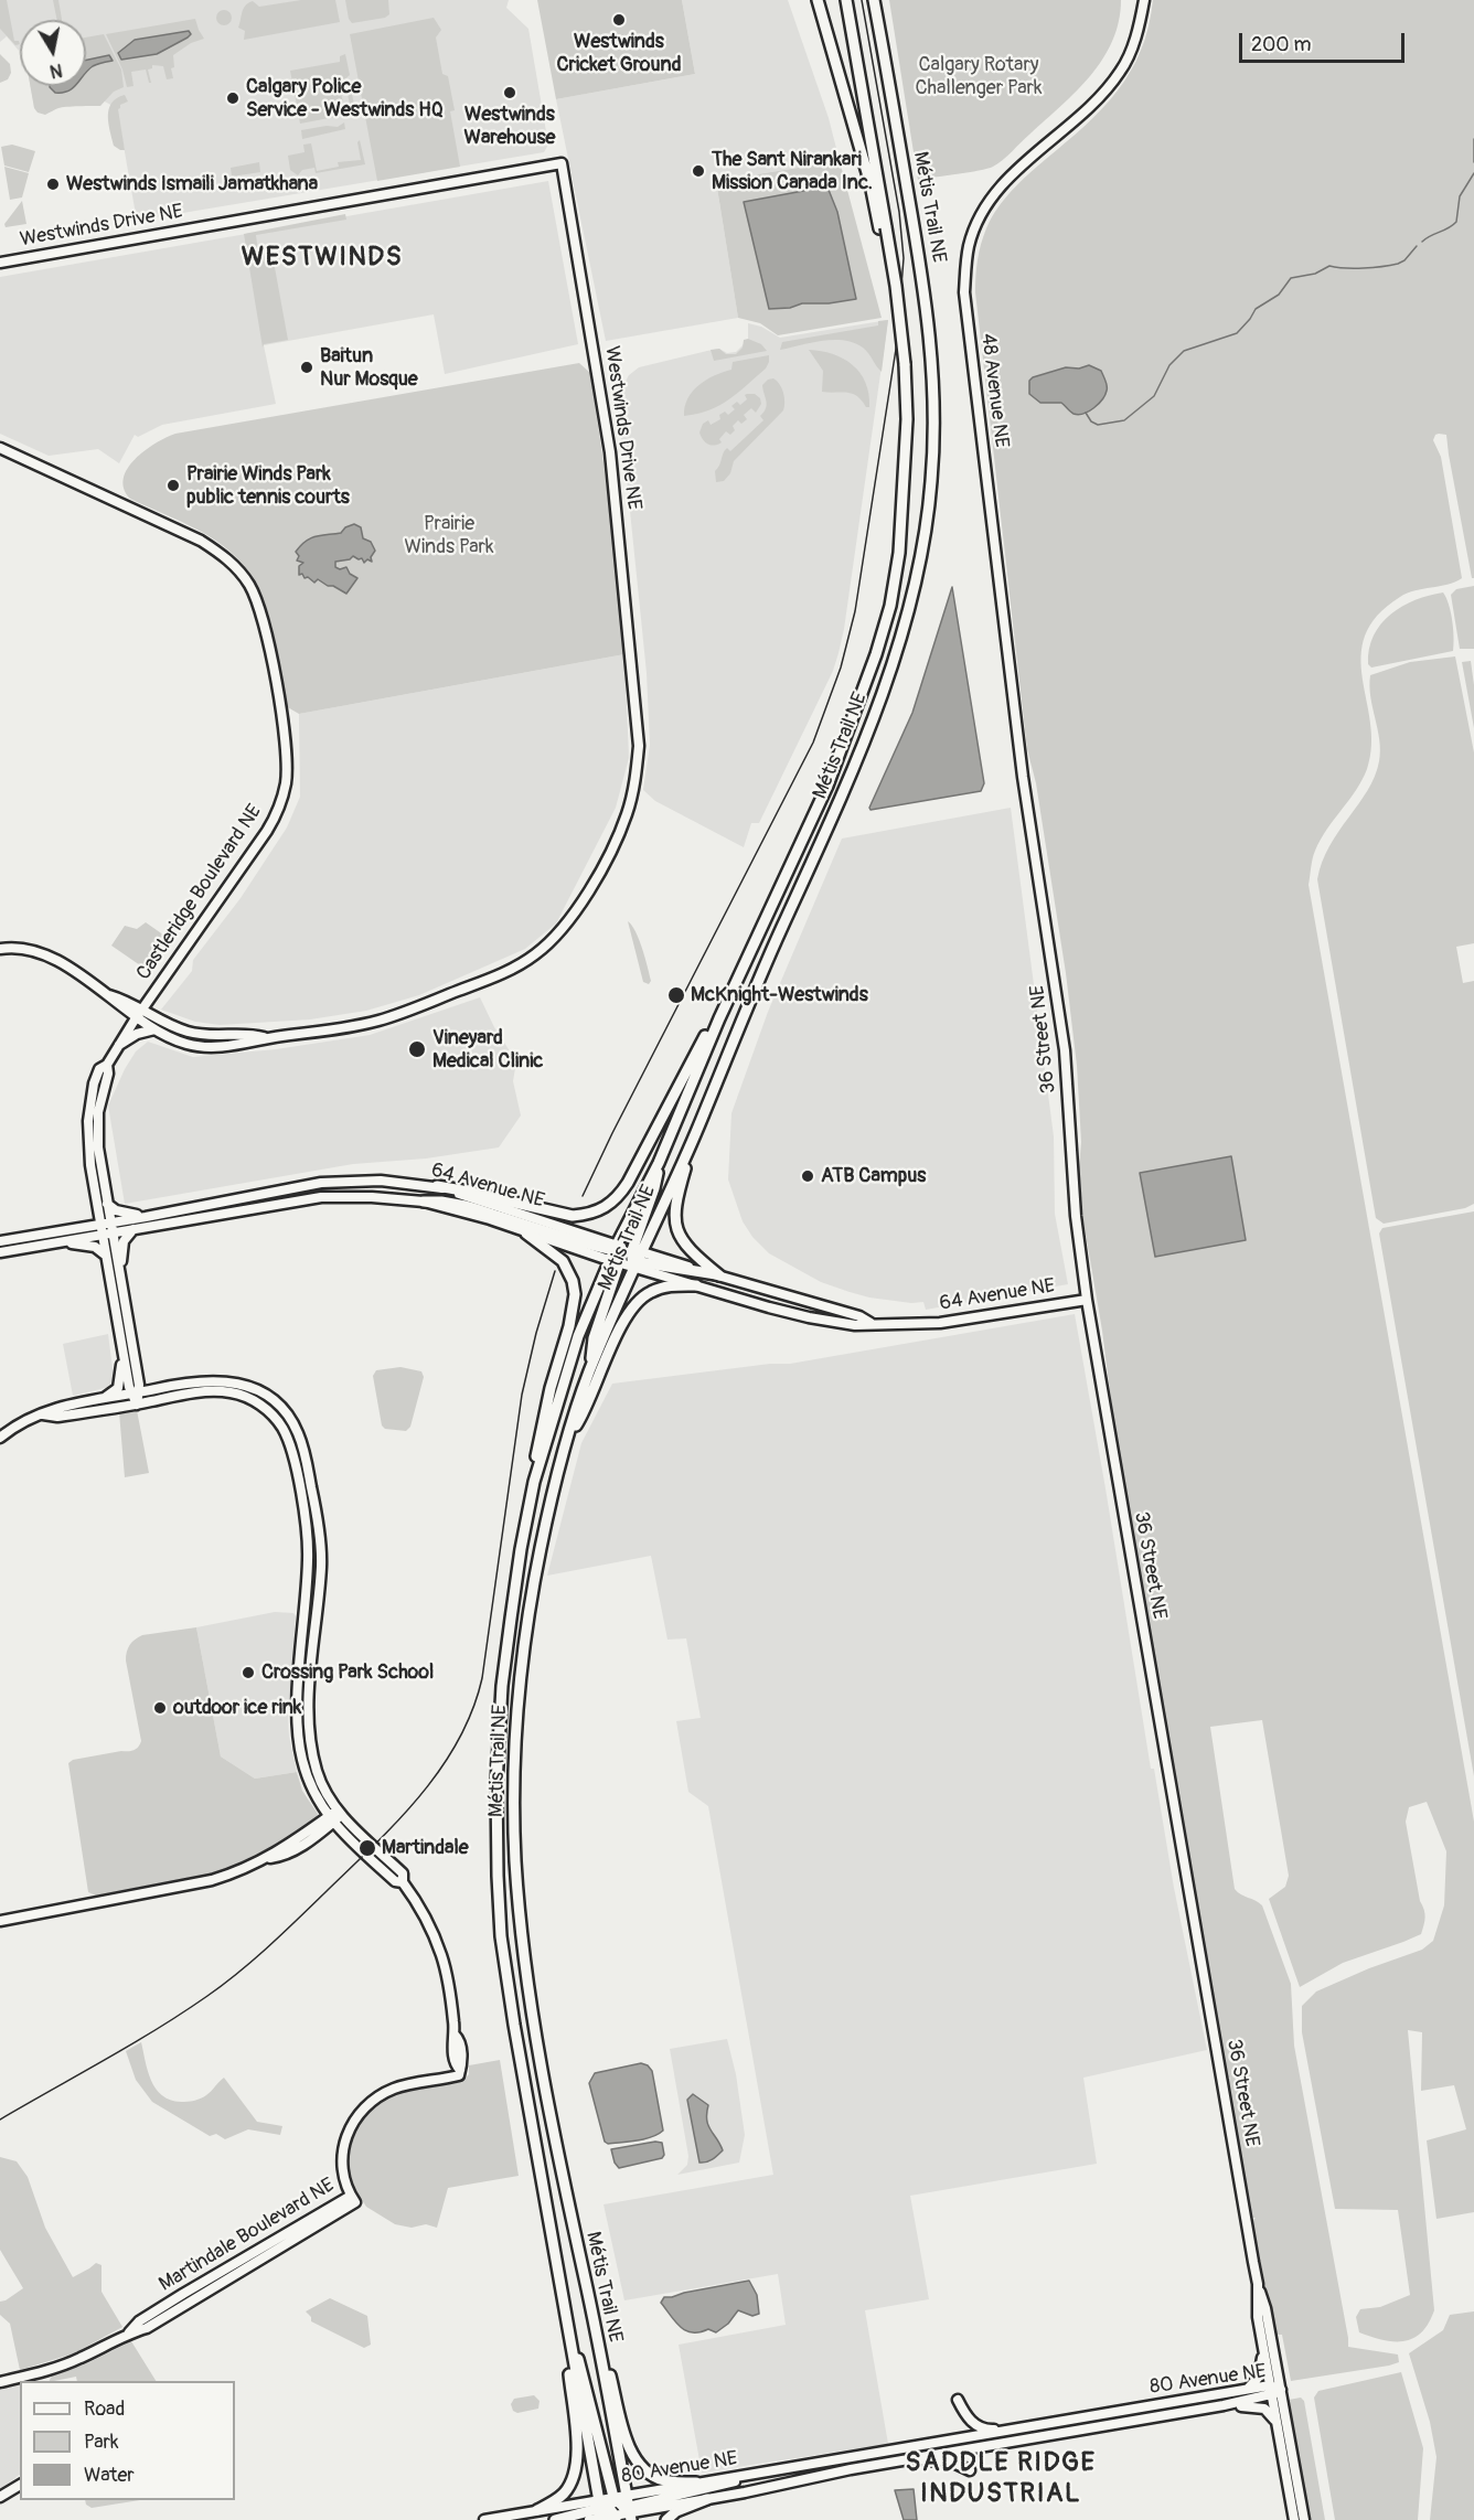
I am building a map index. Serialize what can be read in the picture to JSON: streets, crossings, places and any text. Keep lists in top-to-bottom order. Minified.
{"streets":{"main road":["Métis Trail NE"],"street":["Westwinds Drive NE","48 Avenue NE","Castleridge Boulevard NE","36 Street NE","64 Avenue NE","Martindale Boulevard NE","80 Avenue NE"]},"crossings":[["Métis Trail NE","64 Avenue NE"],["Métis Trail NE","80 Avenue NE"],["Westwinds Drive NE","Castleridge Boulevard NE"],["48 Avenue NE","36 Street NE"],["Castleridge Boulevard NE","64 Avenue NE"],["Castleridge Boulevard NE","Martindale Boulevard NE"],["36 Street NE","64 Avenue NE"],["36 Street NE","80 Avenue NE"]],"districts":["WESTWINDS","SADDLE RIDGE INDUSTRIAL"],"parks":["Calgary Rotary Challenger Park","Prairie Winds Park"],"places":["Westwinds Cricket Ground","Westwinds Warehouse","Calgary Police Service - Westwinds HQ","The Sant Nirankari Mission Canada Inc.","Westwinds Ismaili Jamatkhana","Baitun Nur Mosque","Prairie Winds Park public tennis courts","McKnight-Westwinds","Vineyard Medical Clinic","ATB Campus","Crossing Park School","outdoor ice rink","Martindale"],"legend":["Road","Park","Water"],"scale_bar":"200 m","north":"bottom"}
